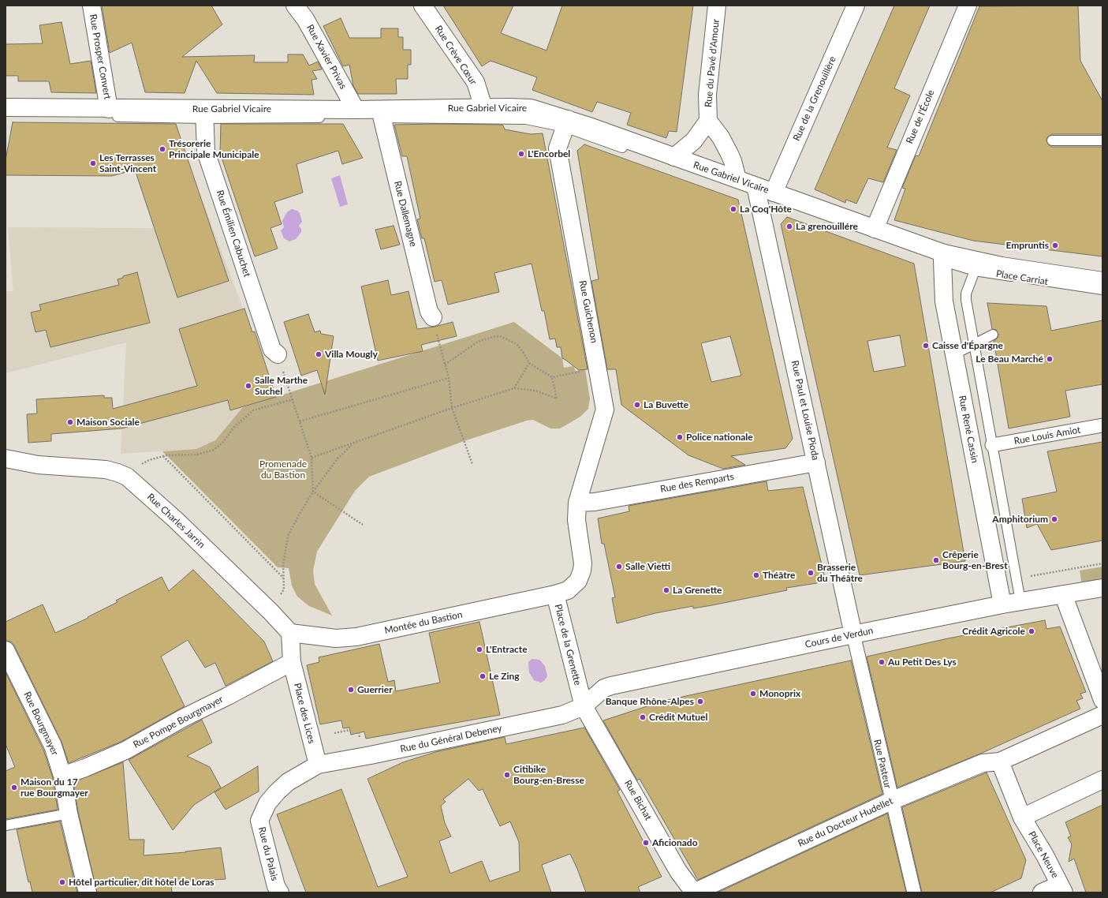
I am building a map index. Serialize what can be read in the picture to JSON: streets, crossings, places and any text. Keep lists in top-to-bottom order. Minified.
{"streets":{"street":["Rue Crève Cœur","Rue Prosper Convert","Rue Xavier Privas","Rue du Pavé d'Amour","Rue de la Grenouillère","Rue Gabriel Vicaire","Rue de l'École","Rue Dallemagne","Rue Émilien Cabuchet","Place Carriat","Rue Guichenon","Rue Paul et Louise Pioda","Rue René Cassin","Rue Louis Amiot","Rue des Remparts","Rue Charles Jarrin","Montée du Bastion","Cours de Verdun","Place de la Grenette","Place des Lices","Rue Pompe Bourgmayer","Rue Bourgmayer","Rue du Général Debeney","Rue Pasteur","Rue Bichat","Rue du Docteur Hudellet","Rue du Palais","Place Neuve"]},"crossings":[["Rue Crève Cœur","Rue Gabriel Vicaire"],["Rue Prosper Convert","Rue Gabriel Vicaire"],["Rue Xavier Privas","Rue Gabriel Vicaire"],["Rue du Pavé d'Amour","Rue Gabriel Vicaire"],["Rue de la Grenouillère","Rue Gabriel Vicaire"],["Rue de la Grenouillère","Rue Paul et Louise Pioda"],["Rue Gabriel Vicaire","Rue de l'École"],["Rue Gabriel Vicaire","Rue Dallemagne"],["Rue Gabriel Vicaire","Rue Émilien Cabuchet"],["Rue Gabriel Vicaire","Place Carriat"],["Rue Gabriel Vicaire","Rue Guichenon"],["Rue Gabriel Vicaire","Rue Paul et Louise Pioda"],["Rue Gabriel Vicaire","Rue René Cassin"],["Place Carriat","Rue René Cassin"],["Rue Guichenon","Rue des Remparts"],["Rue Guichenon","Place de la Grenette"],["Rue Paul et Louise Pioda","Rue des Remparts"],["Rue Paul et Louise Pioda","Cours de Verdun"],["Rue Paul et Louise Pioda","Rue Pasteur"],["Rue René Cassin","Cours de Verdun"],["Rue des Remparts","Place de la Grenette"],["Rue Charles Jarrin","Montée du Bastion"],["Montée du Bastion","Place de la Grenette"],["Cours de Verdun","Place de la Grenette"],["Cours de Verdun","Rue du Général Debeney"],["Cours de Verdun","Rue Pasteur"],["Cours de Verdun","Rue Bichat"],["Place de la Grenette","Rue du Général Debeney"],["Place de la Grenette","Rue Bichat"],["Place des Lices","Rue Pompe Bourgmayer"],["Place des Lices","Rue du Général Debeney"],["Place des Lices","Rue du Palais"],["Rue Pompe Bourgmayer","Rue Bourgmayer"],["Rue du Général Debeney","Rue Bichat"],["Rue du Général Debeney","Rue du Palais"],["Rue Pasteur","Rue du Docteur Hudellet"],["Rue Bichat","Rue du Docteur Hudellet"],["Rue du Docteur Hudellet","Place Neuve"]],"parks":["Promenade du Bastion"],"places":["Trésorerie Principale Municipale","L'Encorbel","Les Terrasses Saint-Vincent","La Coq'Hôte","La grenouillére","Empruntis","Caisse d'Épargne","Villa Mougly","Le Beau Marché","Salle Marthe Suchel","La Buvette","Maison Sociale","Police nationale","Amphitorium","Crêperie Bourg-en-Brest","Salle Vietti","Brasserie du Théâtre","Théâtre","La Grenette","Crédit Agricole","L'Entracte","Au Petit Des Lys","Le Zing","Guerrier","Monoprix","Banque Rhône-Alpes","Crédit Mutuel","Citibike Bourg-en-Bresse","Maison du 17 rue Bourgmayer","Aficionado","Hôtel particulier, dit hôtel de Loras"]}
